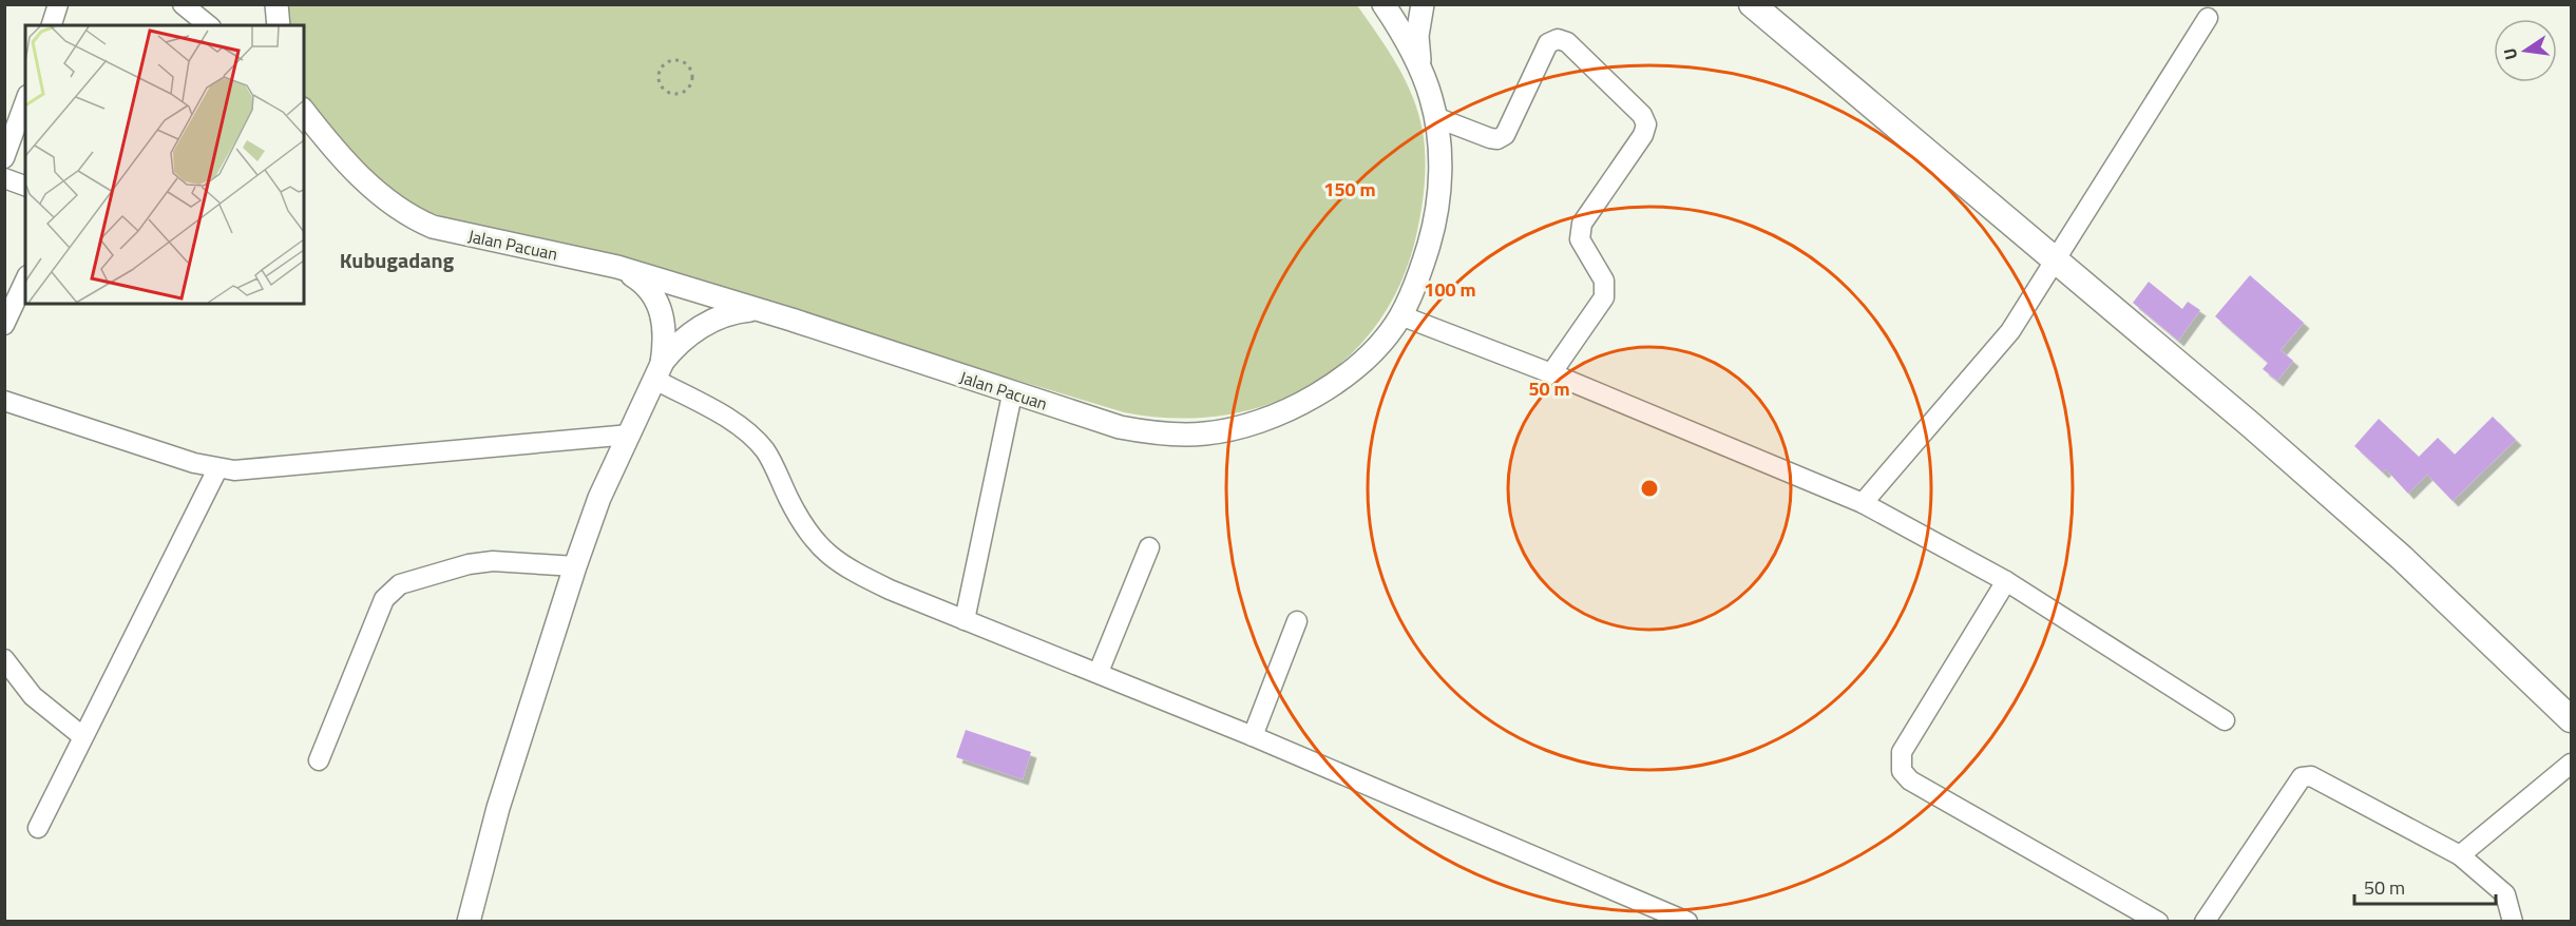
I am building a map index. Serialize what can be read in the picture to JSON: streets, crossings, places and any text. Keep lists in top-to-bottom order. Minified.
{"streets":{"street":["Jalan Pacuan"]},"districts":["Kubugadang"],"scale_bar":"50 m","north":"left","rings":["150 m","100 m","50 m"]}
